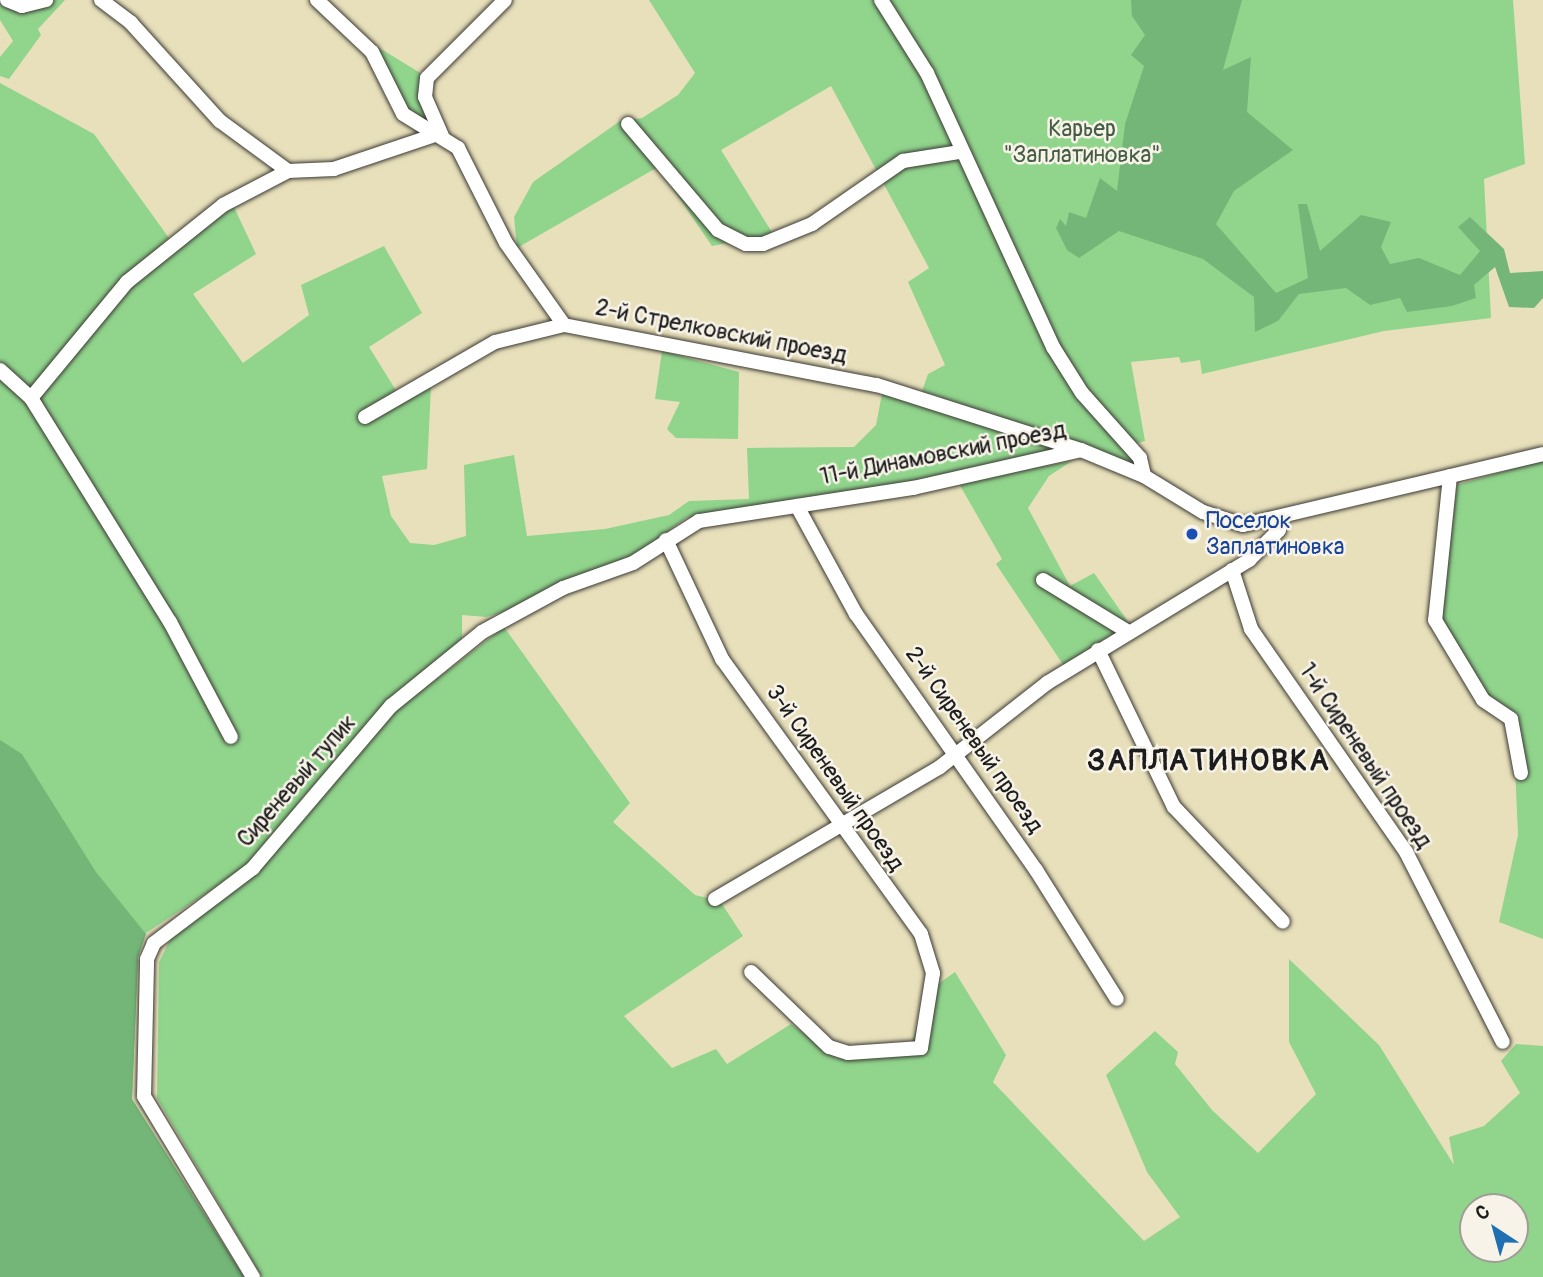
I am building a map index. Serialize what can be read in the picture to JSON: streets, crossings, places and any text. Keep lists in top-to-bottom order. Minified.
{"streets":{"street":["2-й Стрелковский проезд","11-й Динамовский проезд","2-й Сиреневый проезд","1-й Сиреневый проезд","3-й Сиреневый проезд","Сиреневый тупик"]},"crossings":[["2-й Стрелковский проезд","11-й Динамовский проезд"],["11-й Динамовский проезд","2-й Сиреневый проезд"],["11-й Динамовский проезд","3-й Сиреневый проезд"],["11-й Динамовский проезд","Сиреневый тупик"]],"districts":["ЗАПЛАТИНОВКА"],"parks":["Карьер \"Заплатиновка\""],"places":["Поселок Заплатиновка"],"north":"top left"}
